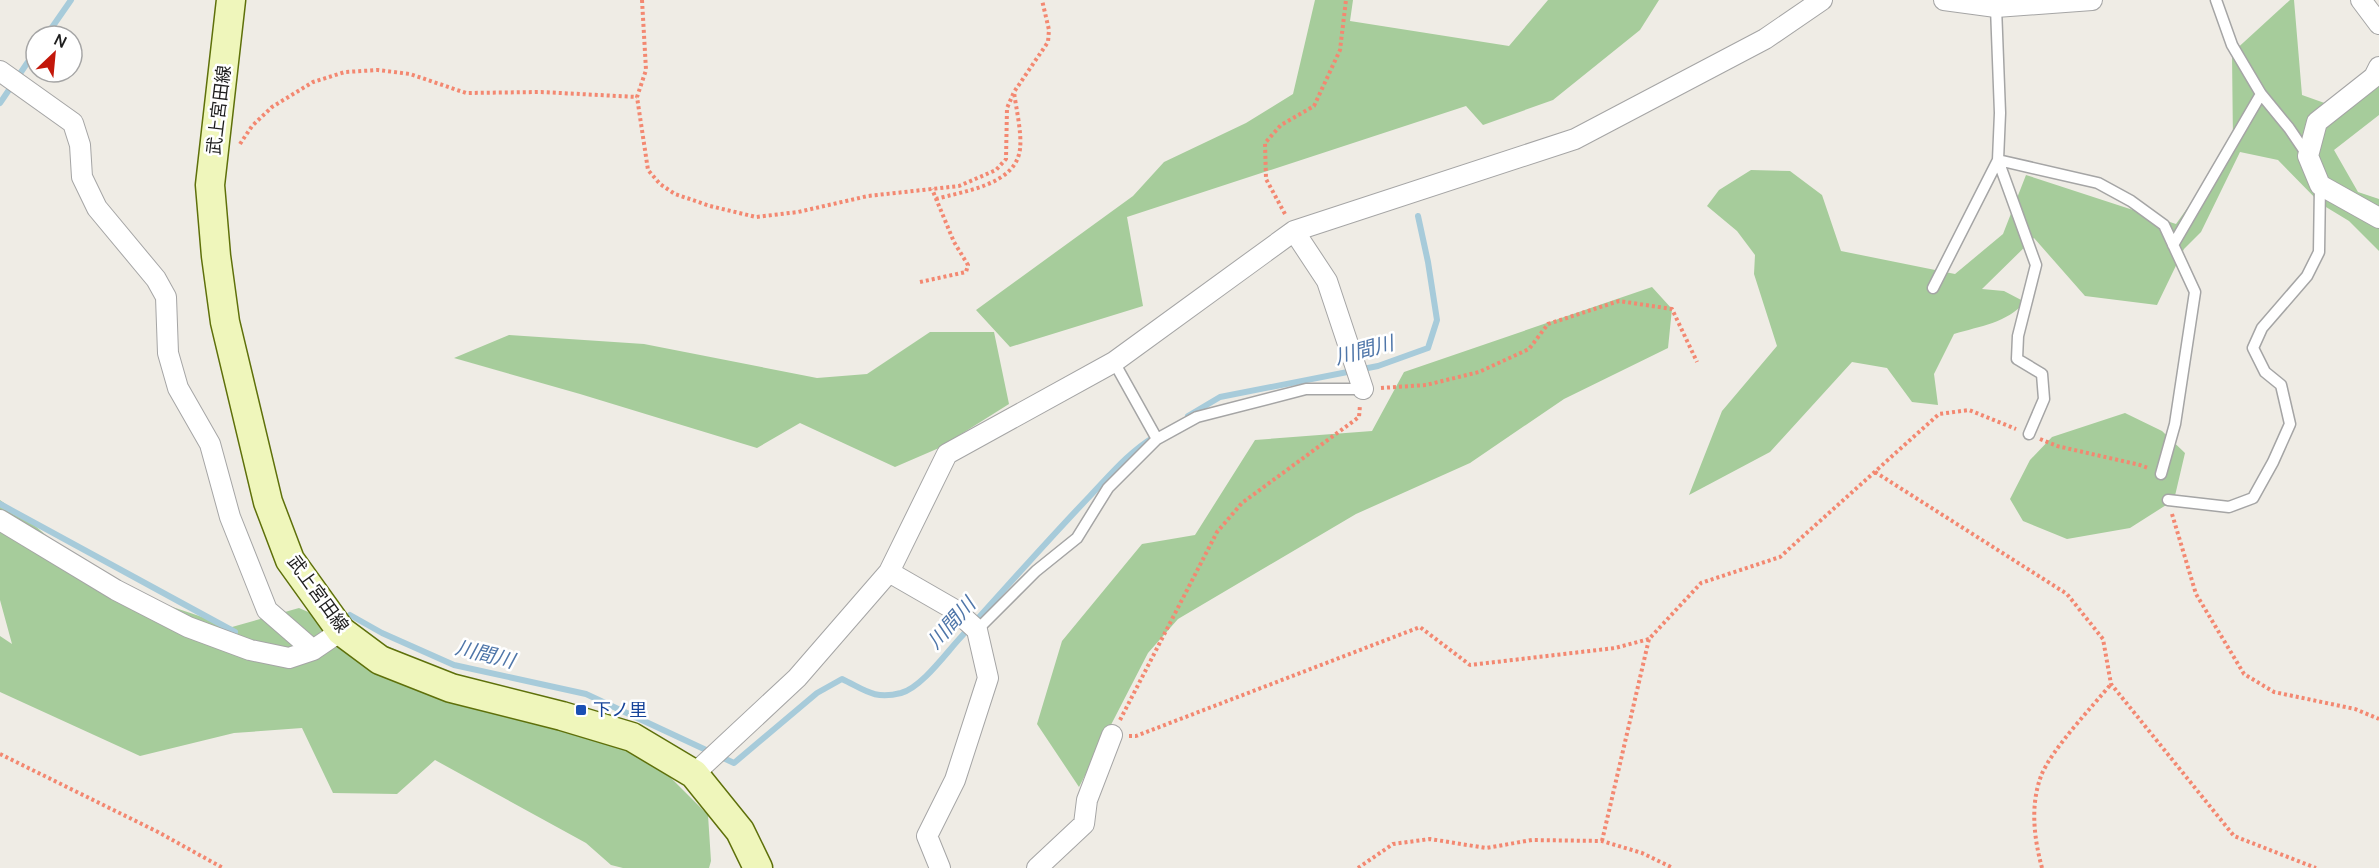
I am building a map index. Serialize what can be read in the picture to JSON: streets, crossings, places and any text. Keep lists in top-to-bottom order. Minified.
{"streets":{"main road":["武上宮田線"]},"water":["川間川"],"places":{"transit":["下ノ里"]},"north":"top right"}
